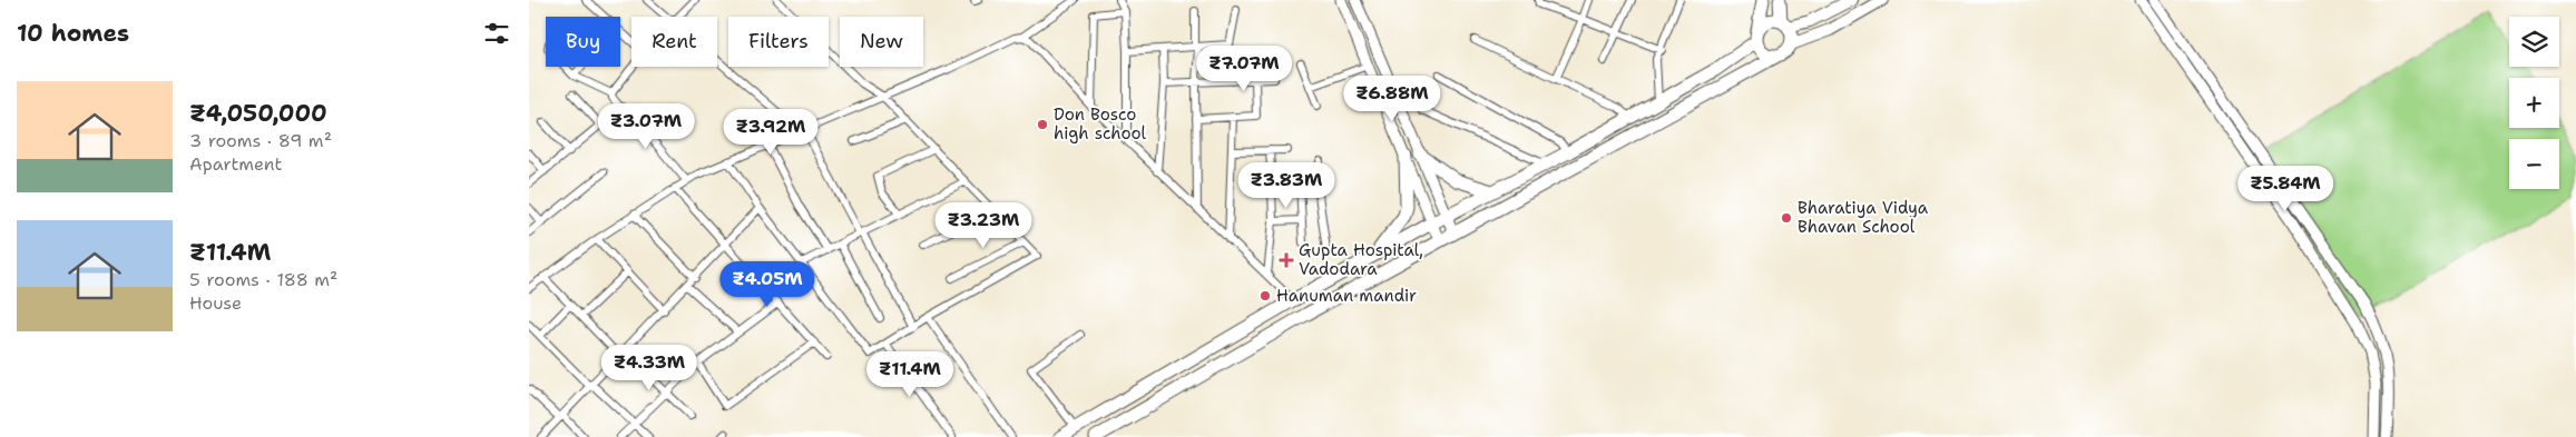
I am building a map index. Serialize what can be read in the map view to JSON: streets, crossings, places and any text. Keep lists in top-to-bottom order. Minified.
{"places":{"other":["Don Bosco high school","Bharatiya Vidya Bhavan School","Hanuman mandir"],"health":["Gupta Hospital, Vadodara"]},"page":{"heading":"10 homes","map_buttons":["+","−"],"chip":["Buy","Rent","Filters","New"],"price":["₹7.07M","₹6.88M","₹3.07M","₹3.92M","₹3.83M","₹5.84M","₹3.23M","₹4.05M","₹4.33M","₹11.4M"],"list":[{"name":"₹4,050,000","note":"3 rooms · 89 m² · Apartment"},{"name":"₹11.4M","note":"5 rooms · 188 m² · House"}]}}
